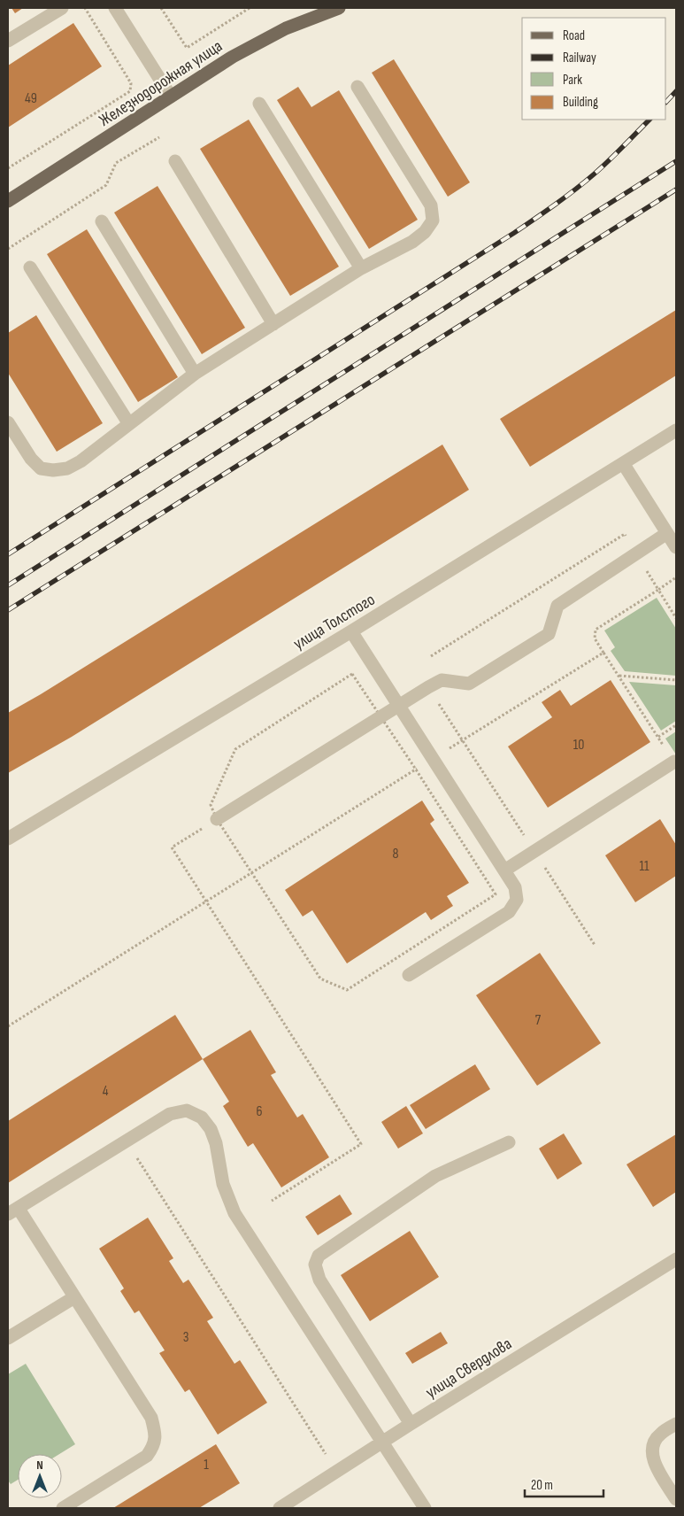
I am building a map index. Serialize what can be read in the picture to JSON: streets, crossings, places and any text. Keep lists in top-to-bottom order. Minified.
{"streets":{"main road":["Железнодорожная улица"],"street":["улица Толстого","улица Свердлова"]},"house_numbers":["49","10","8","11","7","4","6","3","1"],"legend":["Road","Railway","Park","Building"],"scale_bar":"20 m","north":"top"}
